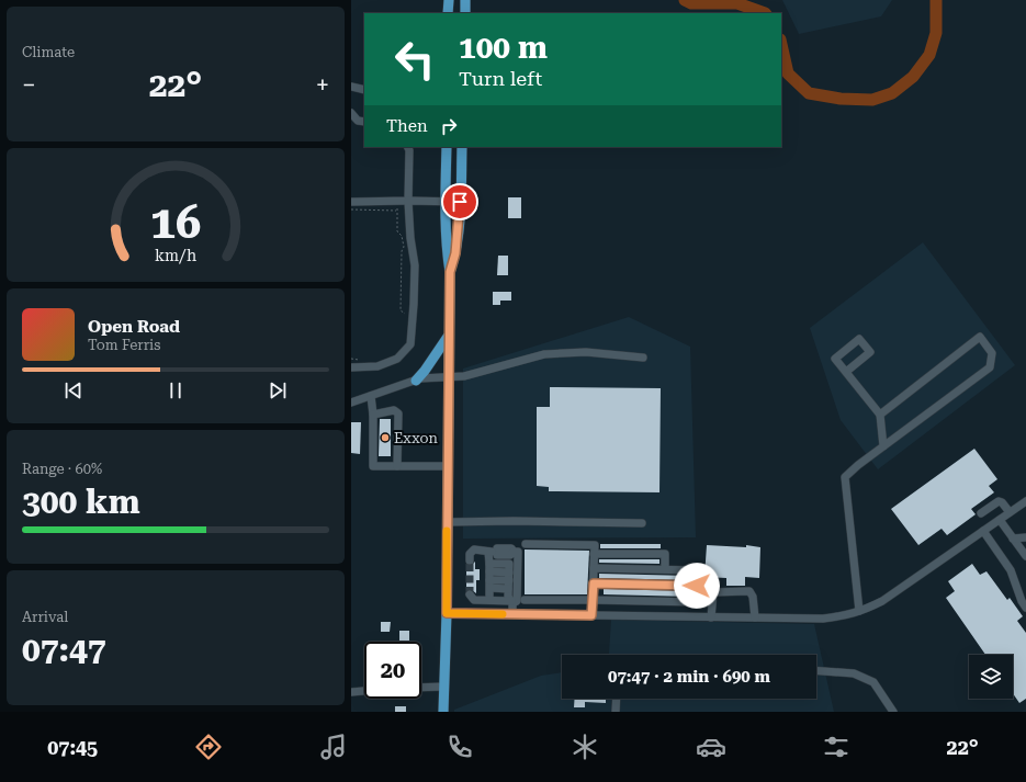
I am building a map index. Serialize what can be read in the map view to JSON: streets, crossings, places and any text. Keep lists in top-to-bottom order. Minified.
{"places":["Exxon"],"page":{"tile":["Climate",["Range · 60%","300 km"],["Arrival","07:47"]],"turn":["100 m","Turn left"],"heat":["−","22°","+"],"then":"Then","song":["Open Road","Tom Ferris"],"limit":"20","trip":"07:47 · 2 min · 690 m","tabs":["07:45","22°"],"gauge":["16","km/h"]}}
